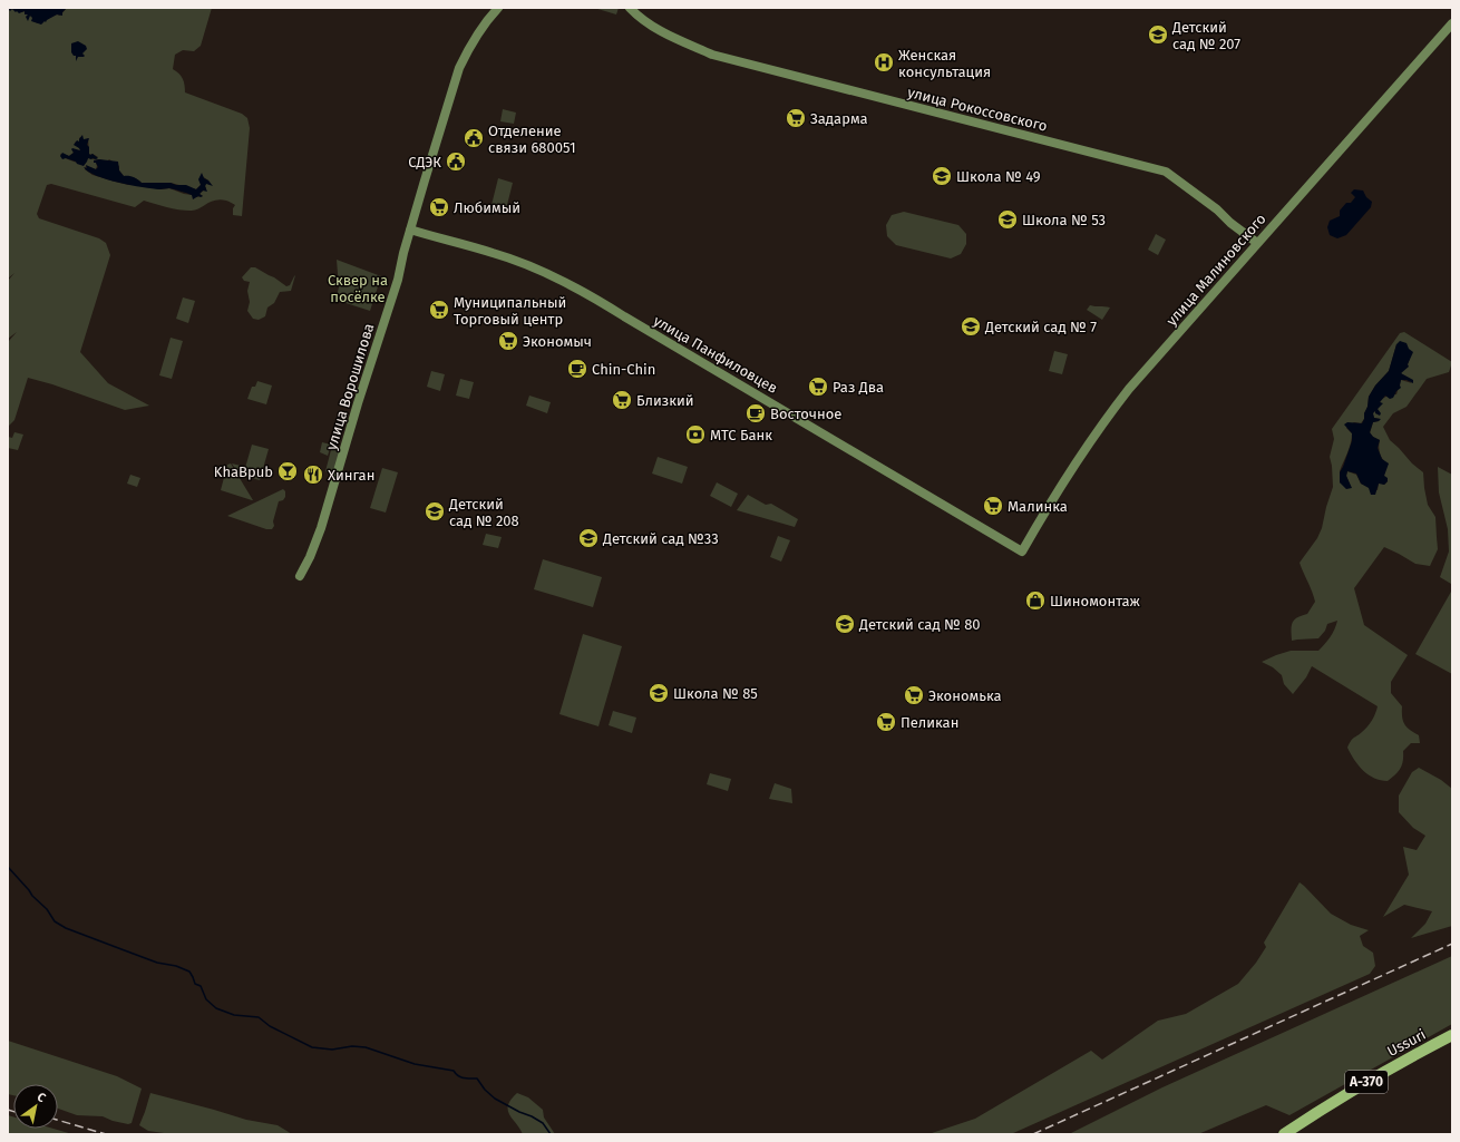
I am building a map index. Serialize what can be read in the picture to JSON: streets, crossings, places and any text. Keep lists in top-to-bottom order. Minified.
{"streets":{"highway":["Ussuri","А-370"],"street":["улица Рокоссовского","улица Малиновского","улица Панфиловцев","улица Ворошилова"]},"crossings":[["улица Рокоссовского","улица Малиновского"],["улица Малиновского","улица Панфиловцев"],["улица Панфиловцев","улица Ворошилова"]],"parks":["Сквер на посёлке"],"places":{"school or university":["Детский сад № 207","Школа № 49","Школа № 53","Детский сад № 7","Детский сад № 208","Детский сад №33","Детский сад № 80","Школа № 85"],"hospital":["Женская консультация"],"supermarket":["Задарма","Любимый","Муниципальный Торговый центр","Экономыч","Раз Два","Близкий","Малинка","Экономька","Пеликан"],"public building":["Отделение связи 680051","СДЭК"],"cafe":["Chin-Chin","Восточное"],"bank":["МТС Банк"],"bar":["KhaBpub"],"restaurant":["Хинган"],"shop":["Шиномонтаж"]},"north":"top right"}
